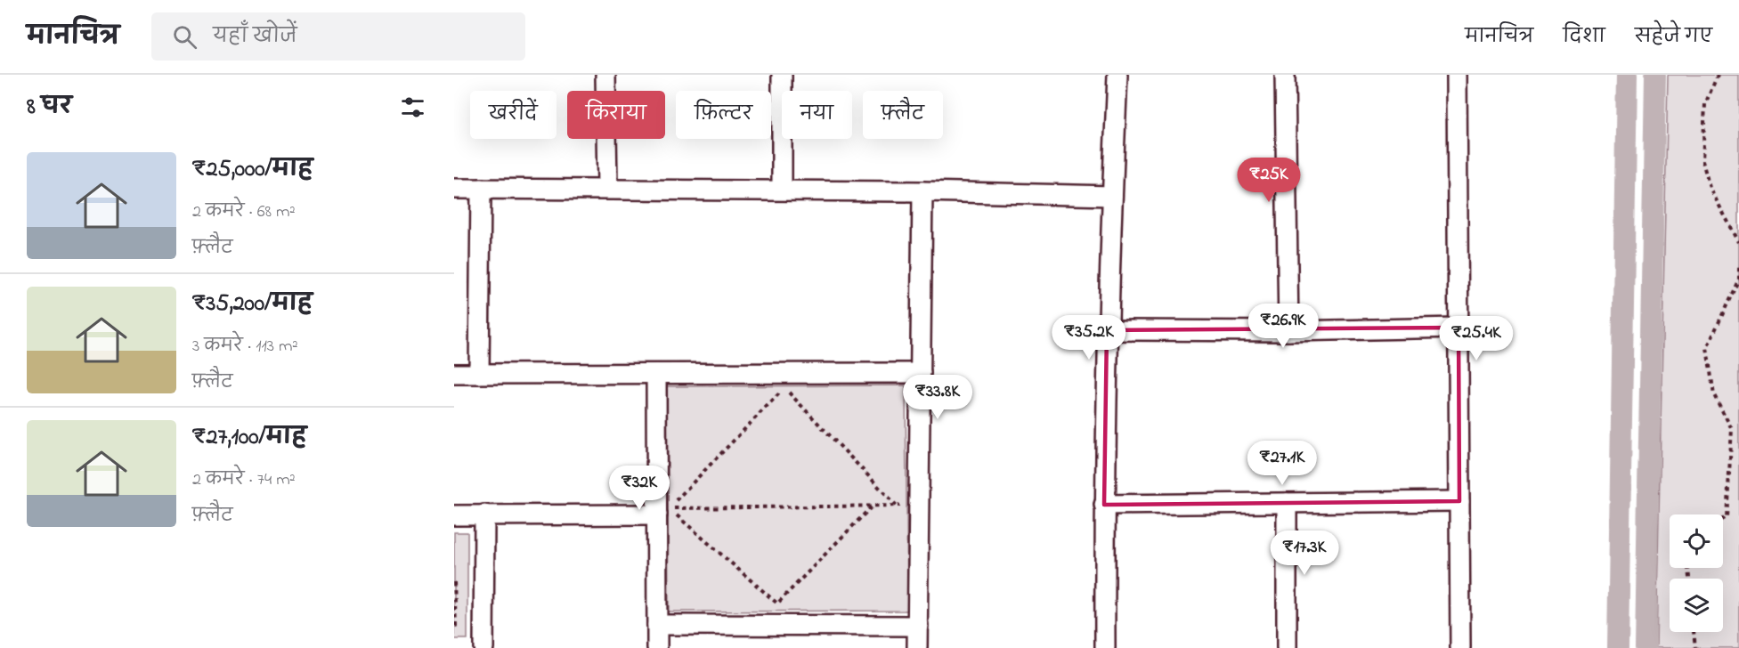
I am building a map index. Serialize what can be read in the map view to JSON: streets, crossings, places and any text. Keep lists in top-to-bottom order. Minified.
{"page":{"header":"मानचित्र","search":"यहाँ खोजें","nav":["मानचित्र","दिशा","सहेजे गए"],"heading":"8 घर","chip":["खरीदें","किराया","फ़िल्टर","नया","फ़्लैट"],"list":[{"name":"₹25,000/माह","note":"2 कमरे · 68 m² · फ़्लैट"},{"name":"₹35,200/माह","note":"3 कमरे · 113 m² · फ़्लैट"},{"name":"₹27,100/माह","note":"2 कमरे · 74 m² · फ़्लैट"}],"price":["₹25K","₹26.9K","₹35.2K","₹25.4K","₹33.8K","₹27.1K","₹32K","₹17.3K"]}}
